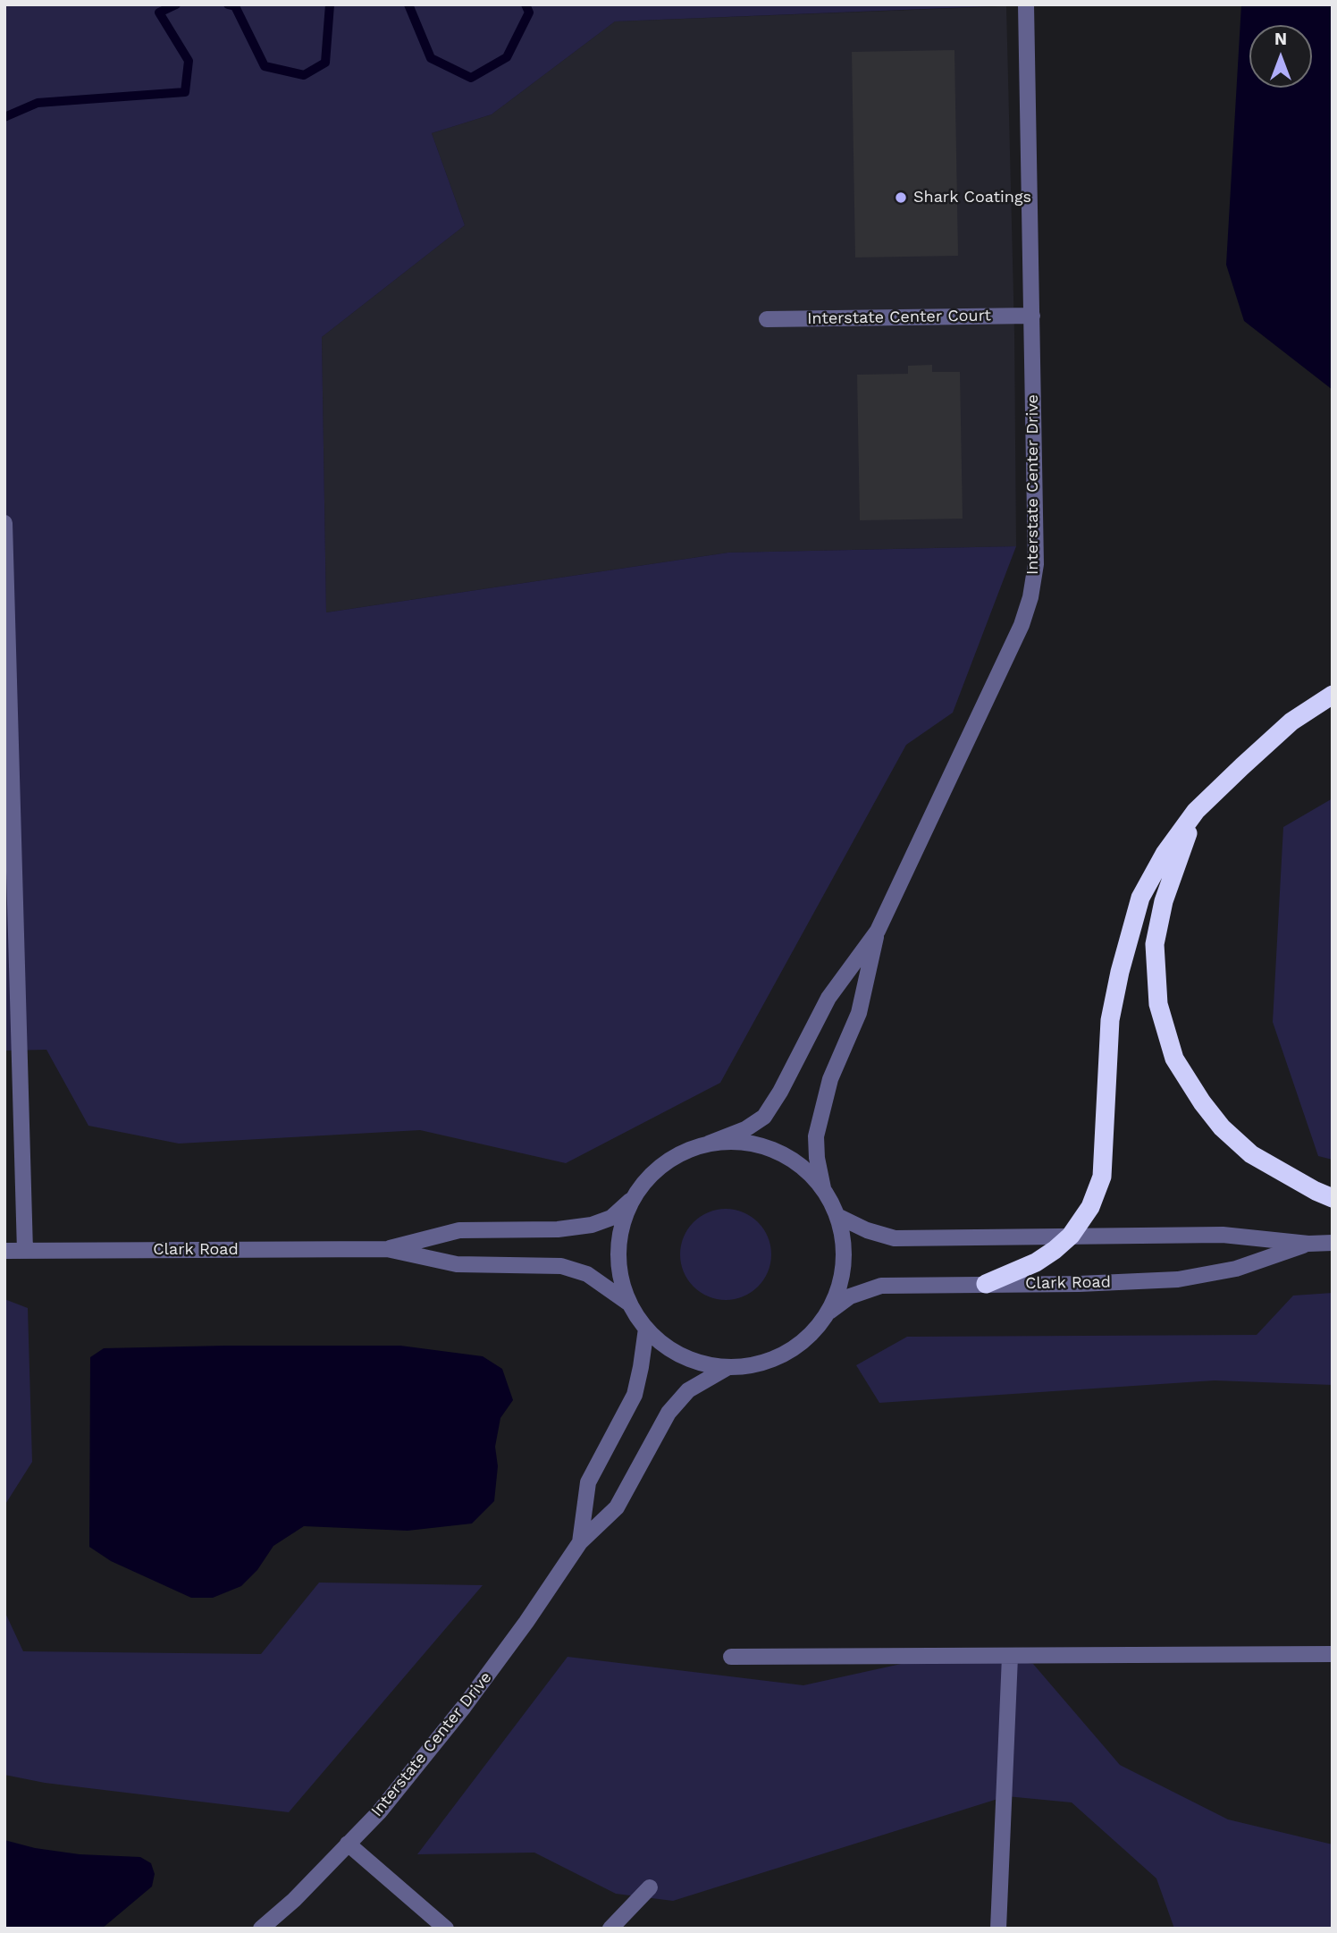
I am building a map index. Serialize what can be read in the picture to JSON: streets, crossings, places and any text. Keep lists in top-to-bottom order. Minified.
{"streets":{"street":["Interstate Center Court","Interstate Center Drive","Clark Road"]},"crossings":[["Interstate Center Court","Interstate Center Drive"]],"places":["Shark Coatings"],"north":"top"}
